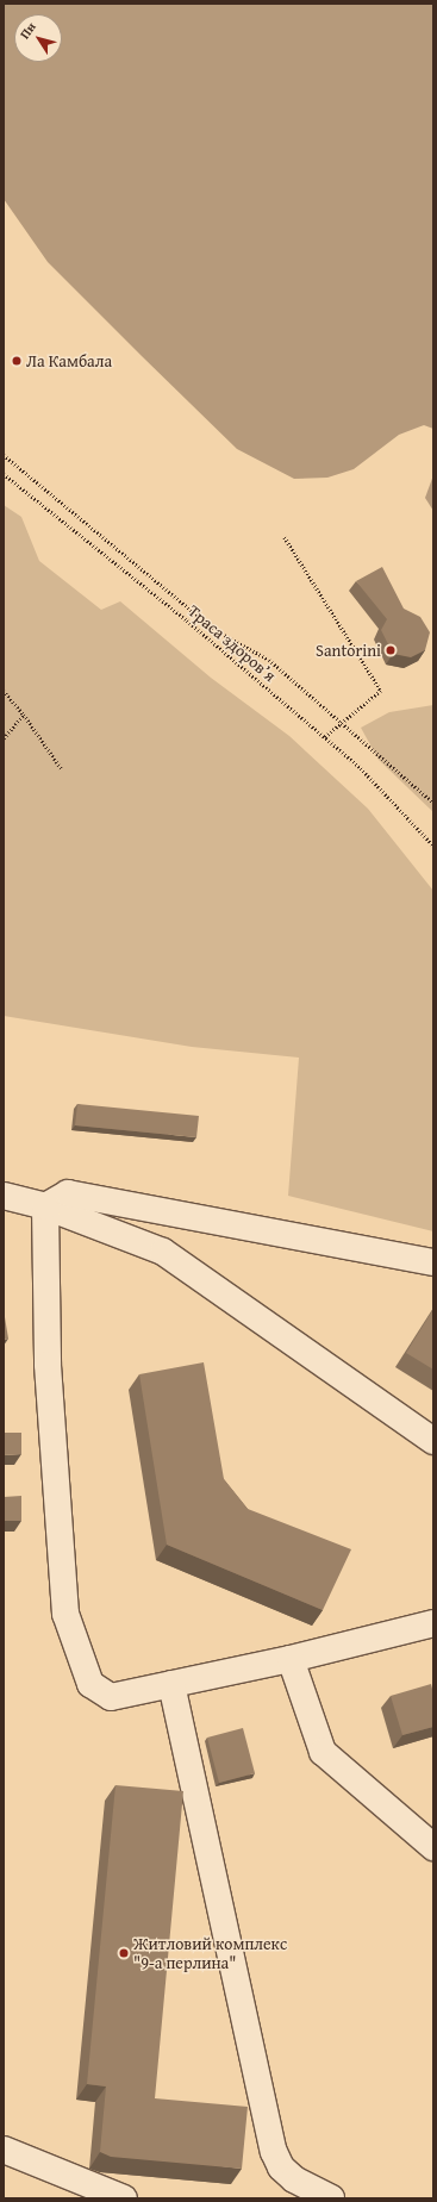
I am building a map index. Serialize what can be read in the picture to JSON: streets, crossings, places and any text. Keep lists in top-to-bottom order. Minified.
{"streets":{"path":["Траса здоров’я"]},"places":["Ла Камбала","Santorini","Житловий комплекс \"9-а перлина\""],"north":"top left"}
